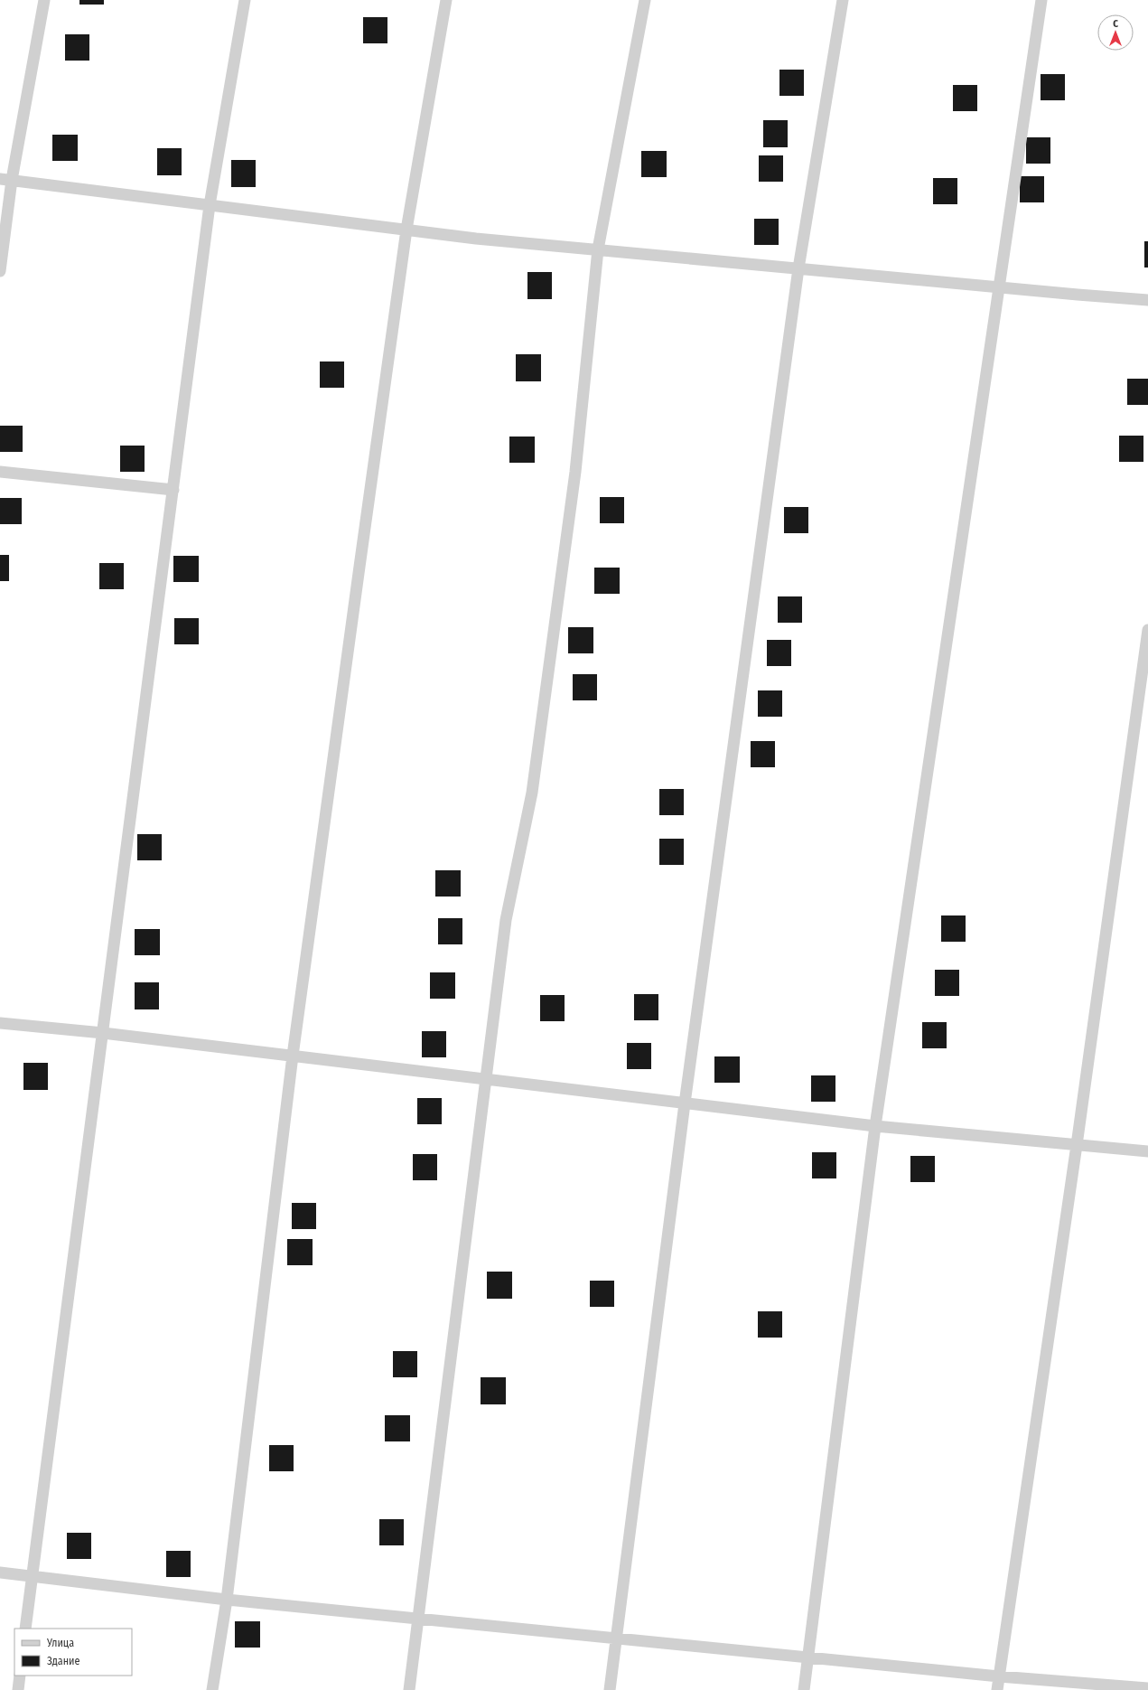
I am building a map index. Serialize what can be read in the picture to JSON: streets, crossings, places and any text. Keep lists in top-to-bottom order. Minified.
{"legend":["Улица","Здание"],"north":"top"}
